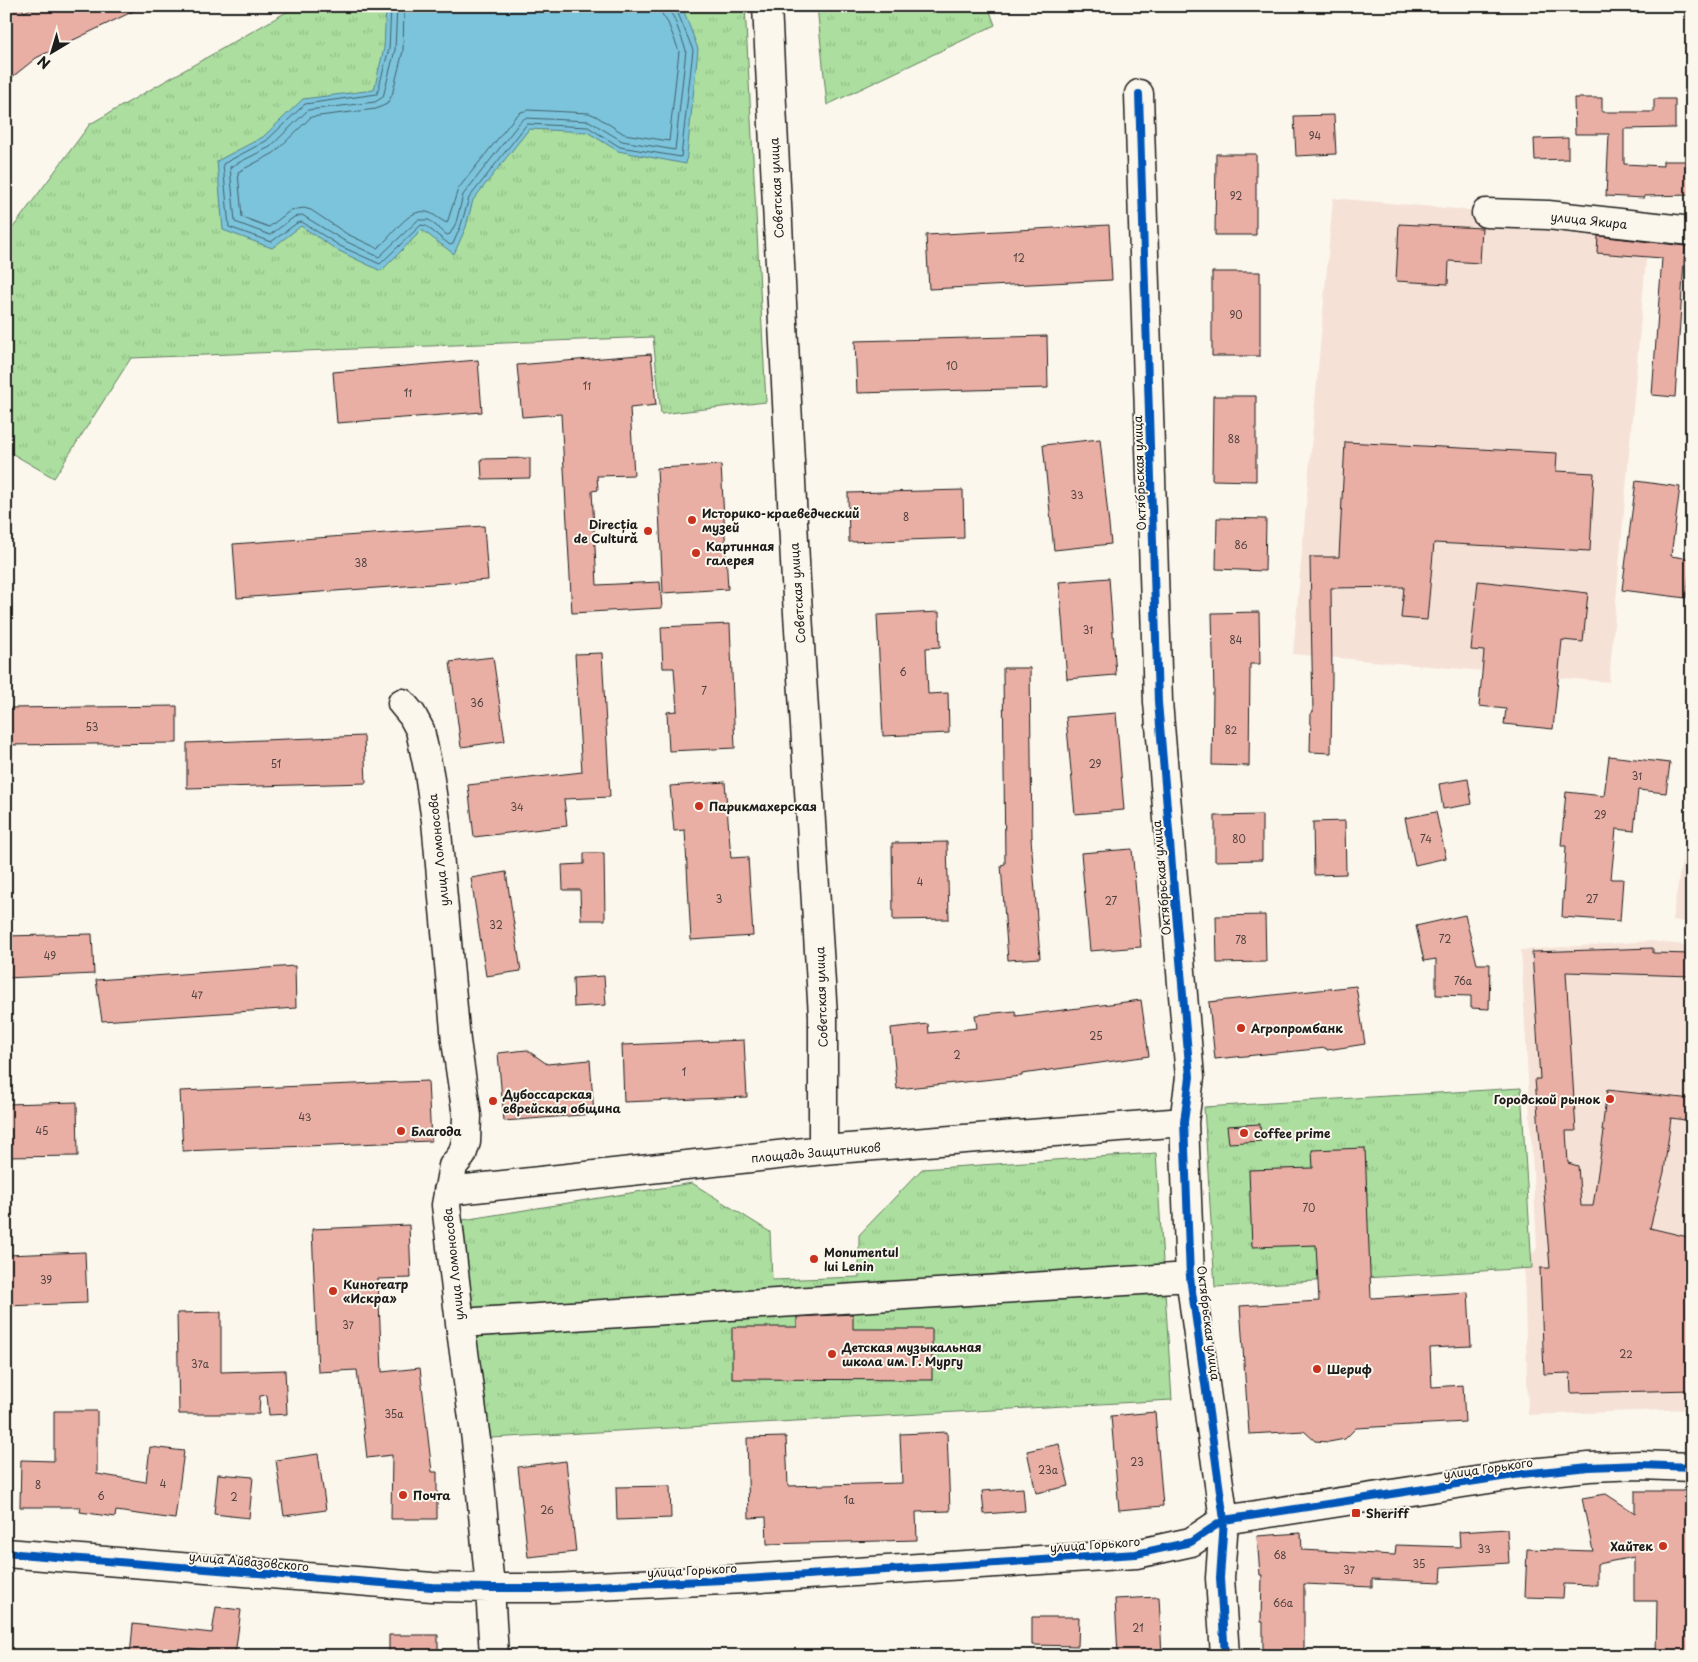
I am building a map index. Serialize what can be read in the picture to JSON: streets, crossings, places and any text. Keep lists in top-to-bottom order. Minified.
{"streets":{"street":["Советская улица","улица Якира","Октябрьская улица","улица Ломоносова","площадь Защитников","улица Горького","улица Айвазовского"]},"crossings":[["Советская улица","площадь Защитников"],["Октябрьская улица","площадь Защитников"],["Октябрьская улица","улица Горького"],["улица Ломоносова","площадь Защитников"],["улица Ломоносова","улица Горького"],["улица Ломоносова","улица Айвазовского"],["улица Горького","улица Айвазовского"]],"places":{"other":["Историко-краеведческий музей","Direcția de Cultură","Картинная галерея","Парикмахерская","Агропромбанк","Городской рынок","Дубоссарская еврейская община","Благода","coffee prime","Monumentul lui Lenin","Кинотеатр «Искра»","Детская музыкальная школа им. Г. Мургу","Шериф","Почта","Хайтек"],"transit":["Sheriff"]},"house_numbers":["94","92","12","90","10","11","11","88","33","8","86","38","31","84","6","7","36","53","82","51","29","31","34","29","80","74","4","3","27","27","32","72","78","49","76а","47","25","2","1","43","45","70","39","37","22","37а","35а","23","23а","4","8","6","2","1а","26","33","68","35","37","66а","21"],"north":"bottom left"}
